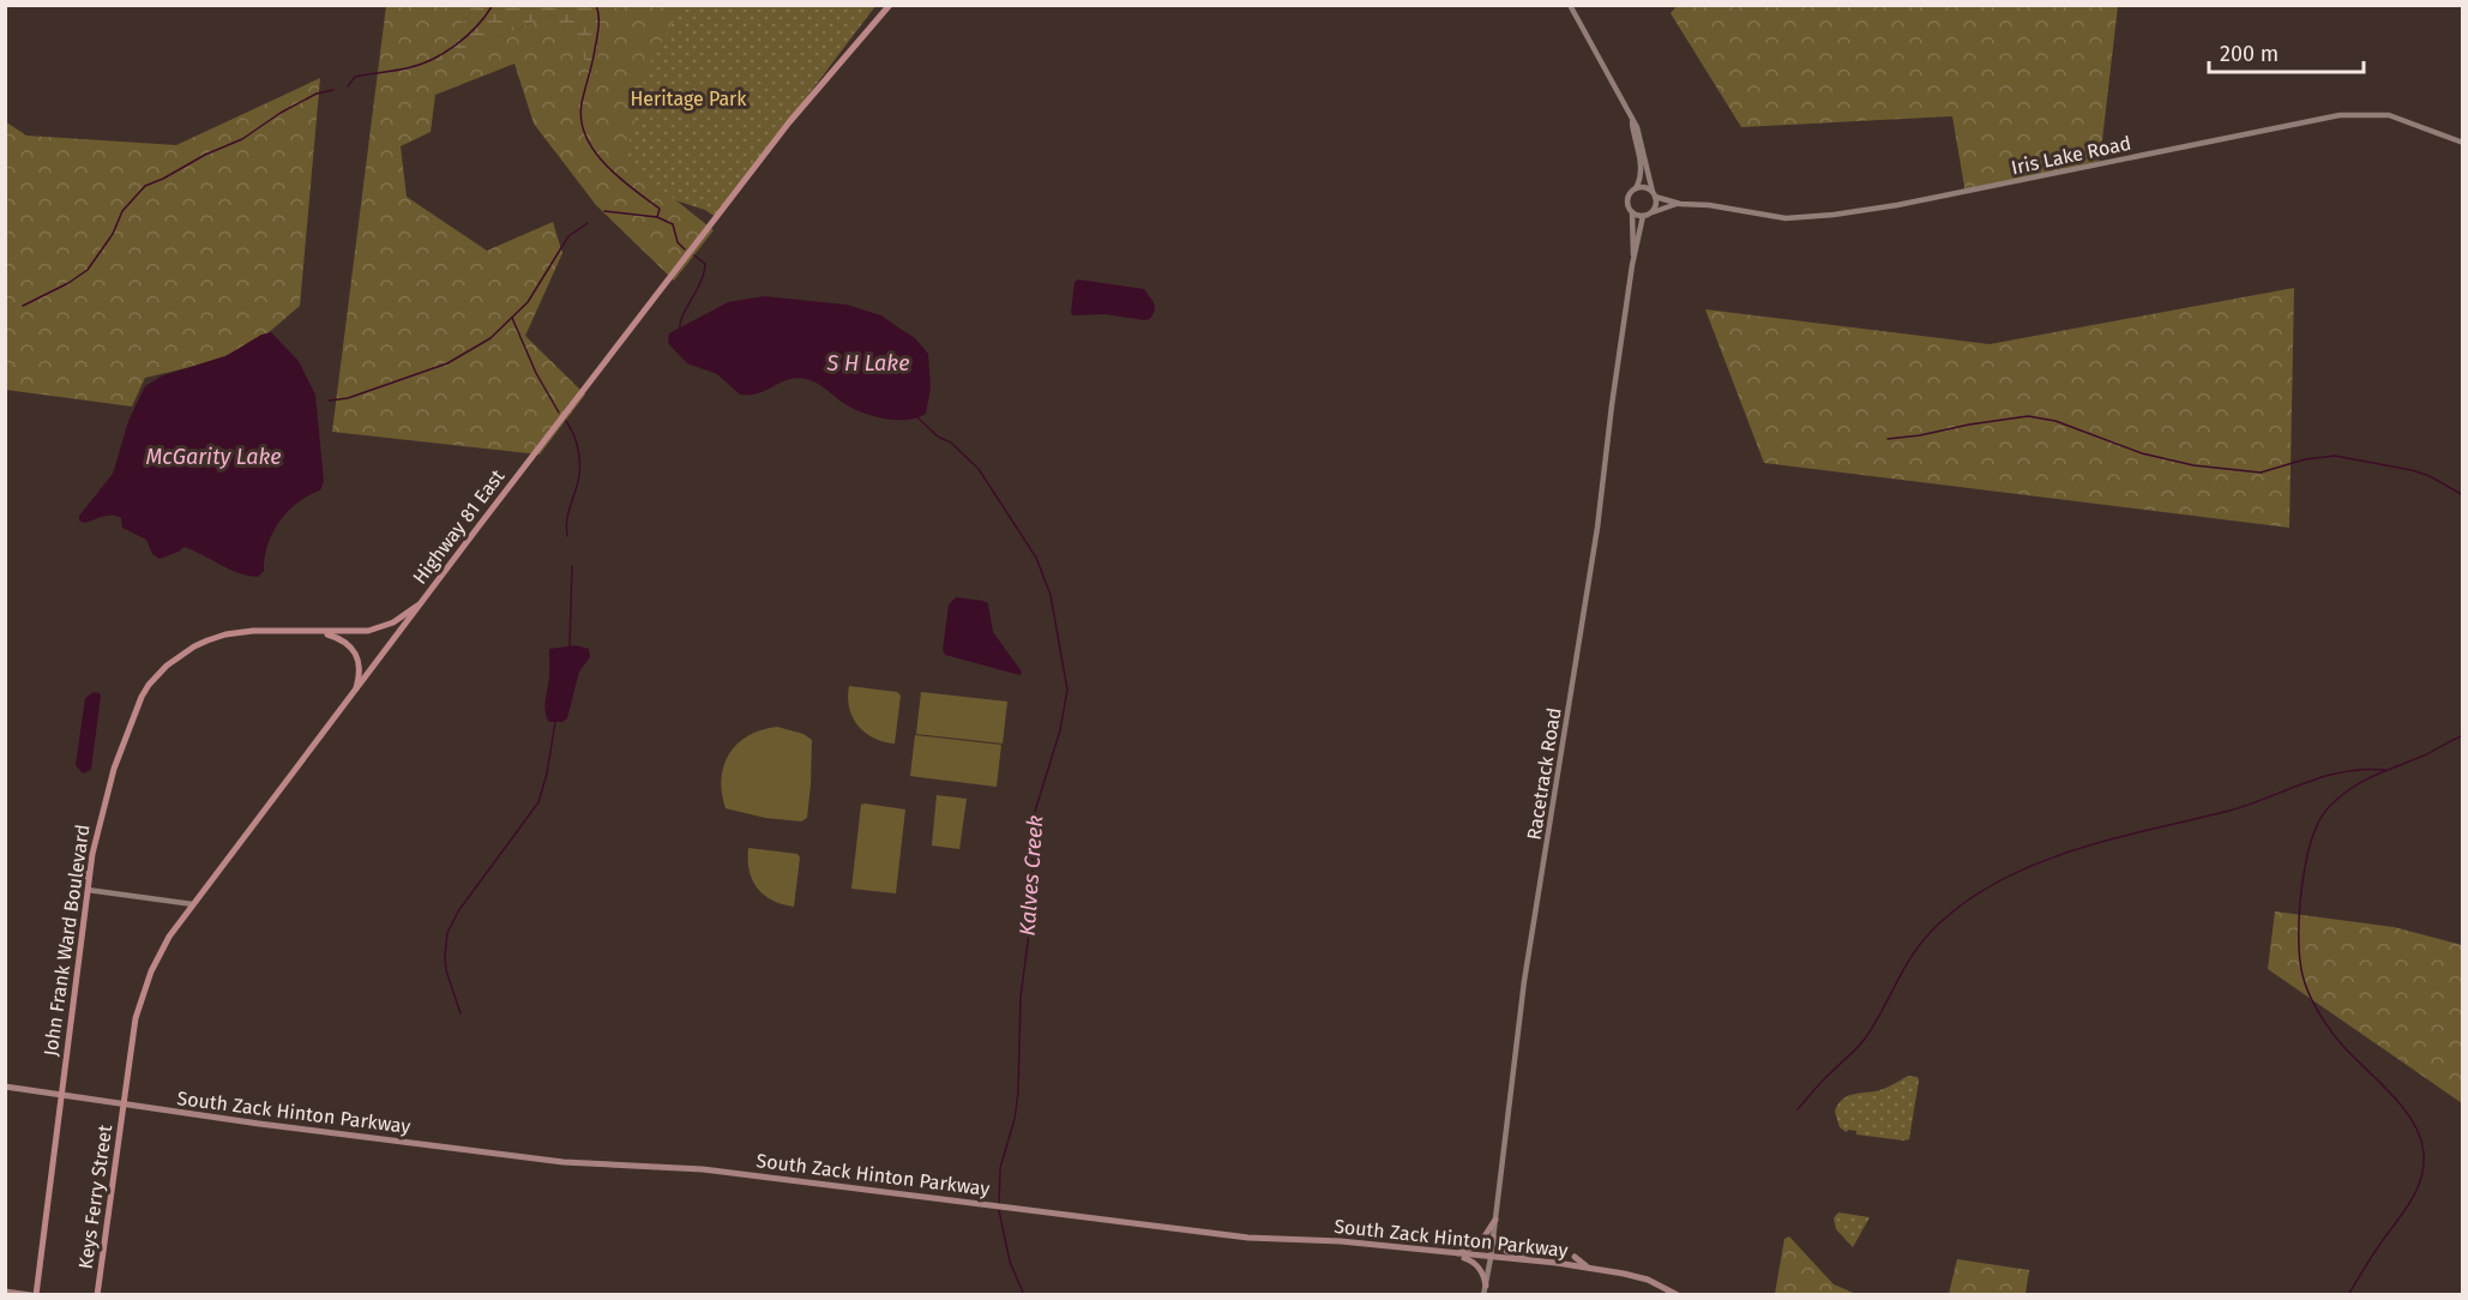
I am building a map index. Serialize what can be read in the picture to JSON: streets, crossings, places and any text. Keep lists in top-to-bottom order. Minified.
{"streets":{"main road":["Highway 81 East","John Frank Ward Boulevard","South Zack Hinton Parkway","Keys Ferry Street"],"street":["Iris Lake Road","Racetrack Road"]},"crossings":[["Iris Lake Road","Racetrack Road"],["Highway 81 East","John Frank Ward Boulevard"],["Highway 81 East","South Zack Hinton Parkway"],["Highway 81 East","Keys Ferry Street"],["Racetrack Road","South Zack Hinton Parkway"],["John Frank Ward Boulevard","South Zack Hinton Parkway"],["South Zack Hinton Parkway","Keys Ferry Street"]],"water":["S H Lake","McGarity Lake","Kalves Creek"],"parks":["Heritage Park"],"scale_bar":"200 m"}
